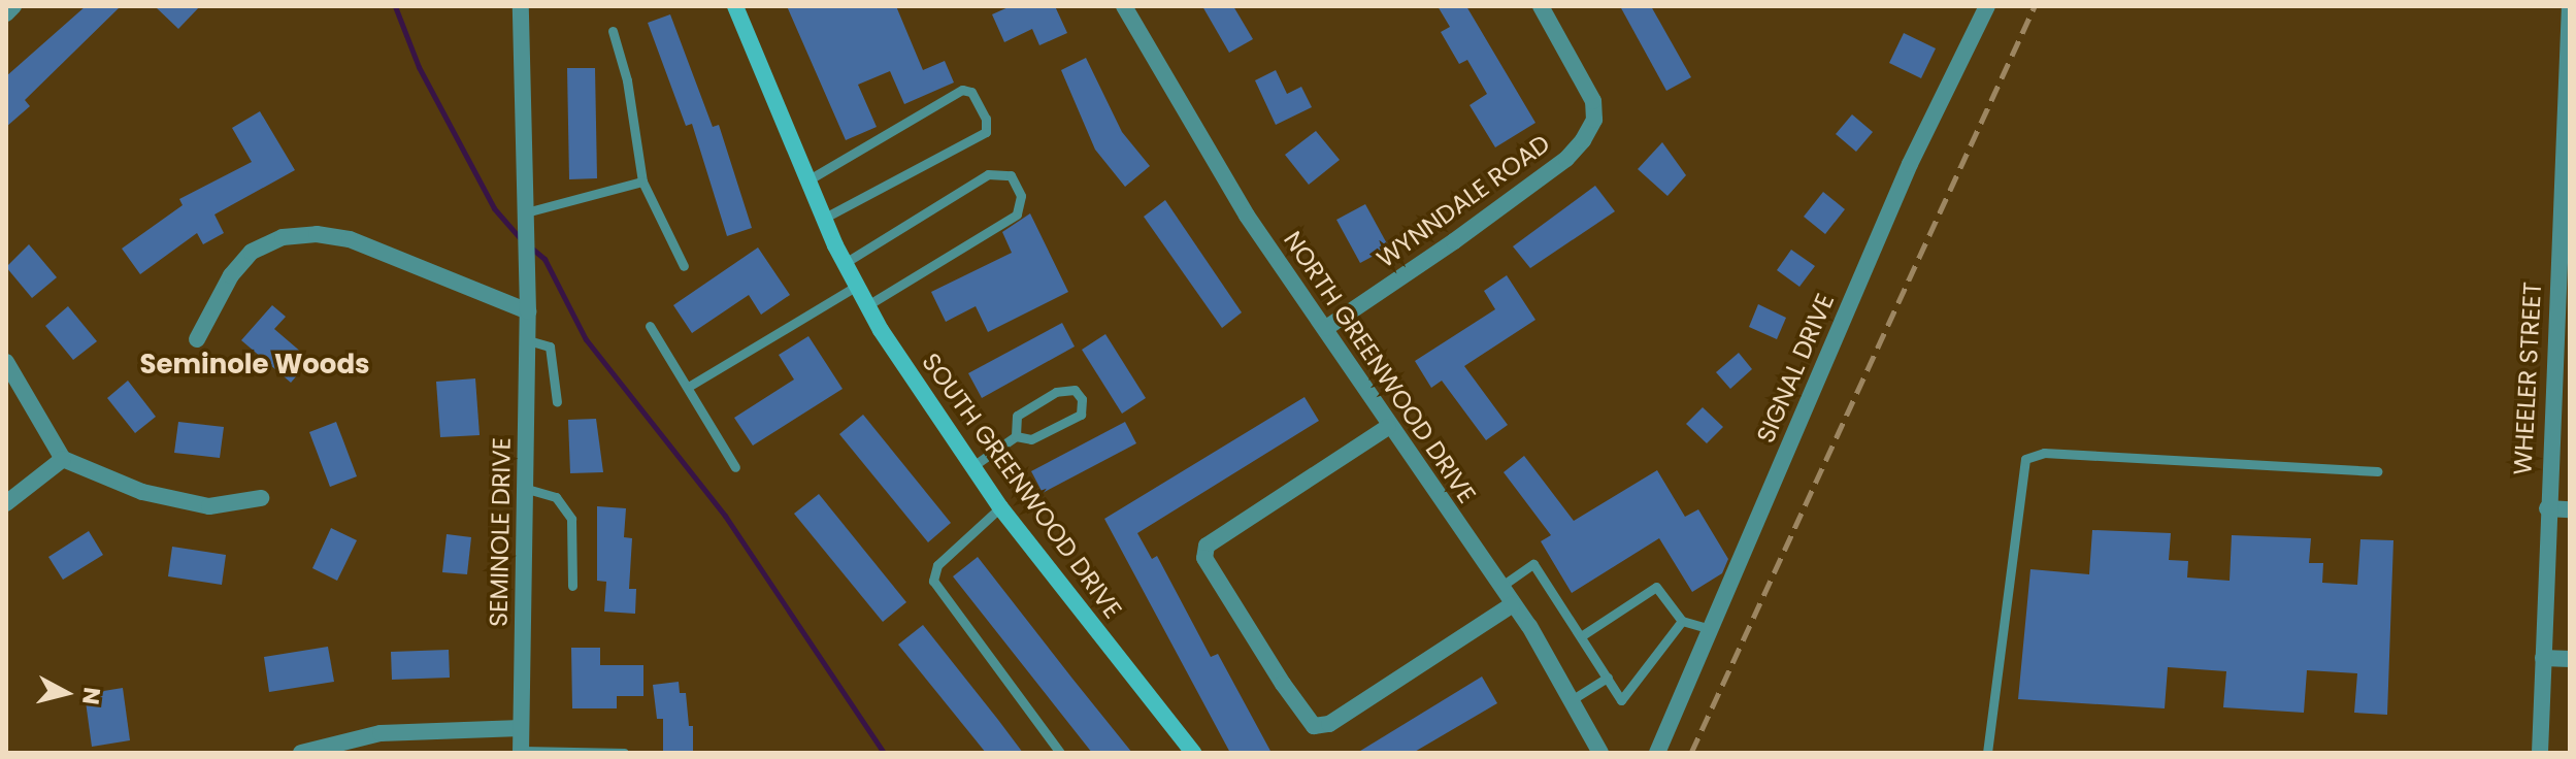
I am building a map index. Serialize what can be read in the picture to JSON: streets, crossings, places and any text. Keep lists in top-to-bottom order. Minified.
{"streets":{"street":["WYNNDALE ROAD","NORTH GREENWOOD DRIVE","SIGNAL DRIVE","WHEELER STREET","SOUTH GREENWOOD DRIVE","SEMINOLE DRIVE"]},"crossings":[["WYNNDALE ROAD","NORTH GREENWOOD DRIVE"]],"districts":["Seminole Woods"],"north":"right"}
